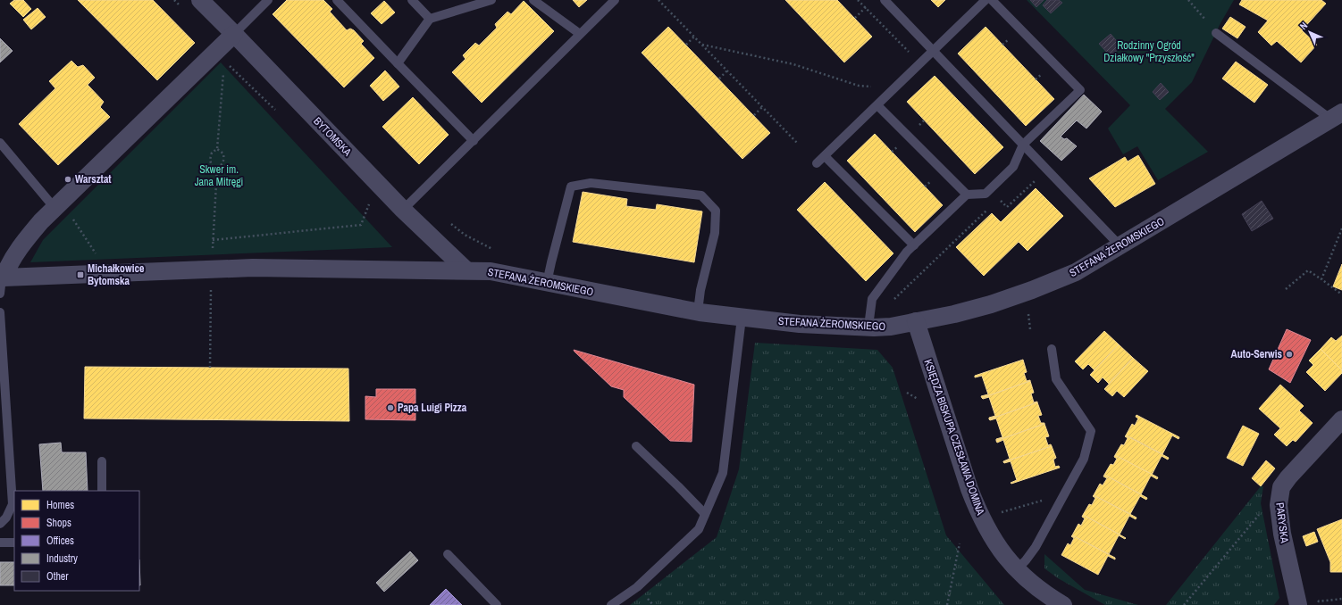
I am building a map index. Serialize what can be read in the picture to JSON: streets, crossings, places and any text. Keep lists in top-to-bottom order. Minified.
{"streets":{"street":["BYTOMSKA","STEFANA ŻEROMSKIEGO","KSIĘDZA BISKUPA CZESŁAWA DOMINA","PARYSKA"]},"crossings":[["BYTOMSKA","STEFANA ŻEROMSKIEGO"],["STEFANA ŻEROMSKIEGO","KSIĘDZA BISKUPA CZESŁAWA DOMINA"]],"parks":["Rodzinny Ogród Działkowy \"Przyszłość\"","Skwer im. Jana Mitręgi"],"places":{"other":["Warsztat","Auto-Serwis","Papa Luigi Pizza"],"transit":["Michałkowice Bytomska"]},"legend":["Homes","Shops","Offices","Industry","Other"],"north":"top left"}
